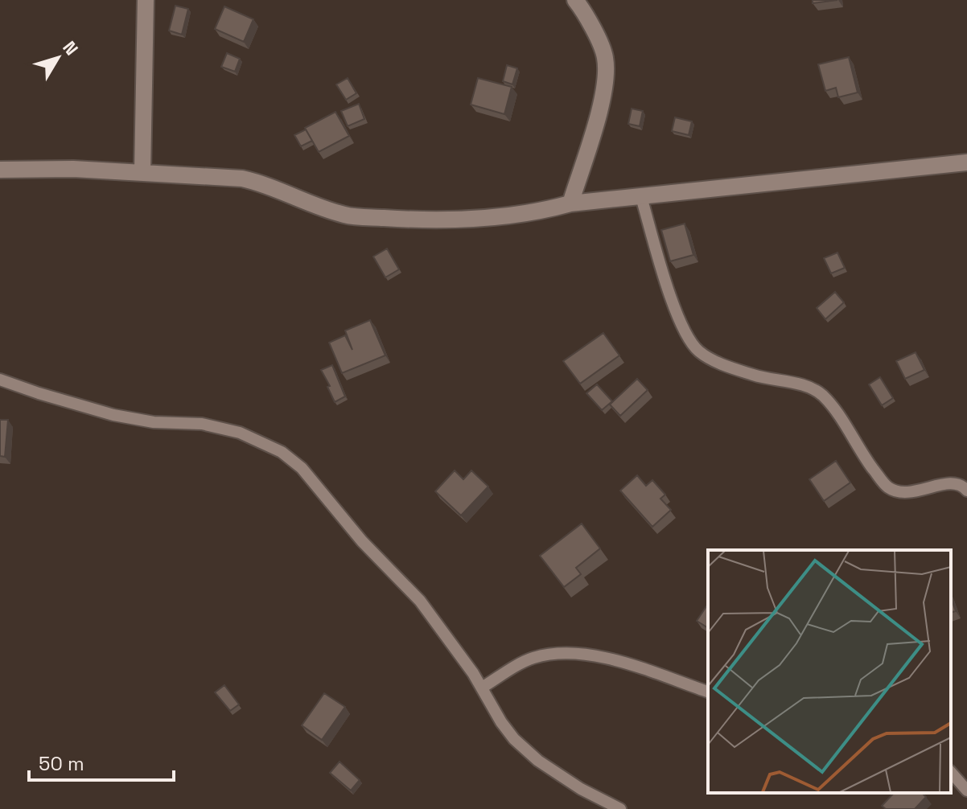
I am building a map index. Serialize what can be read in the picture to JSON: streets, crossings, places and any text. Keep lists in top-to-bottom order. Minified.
{"scale_bar":"50 m","north":"top right"}
